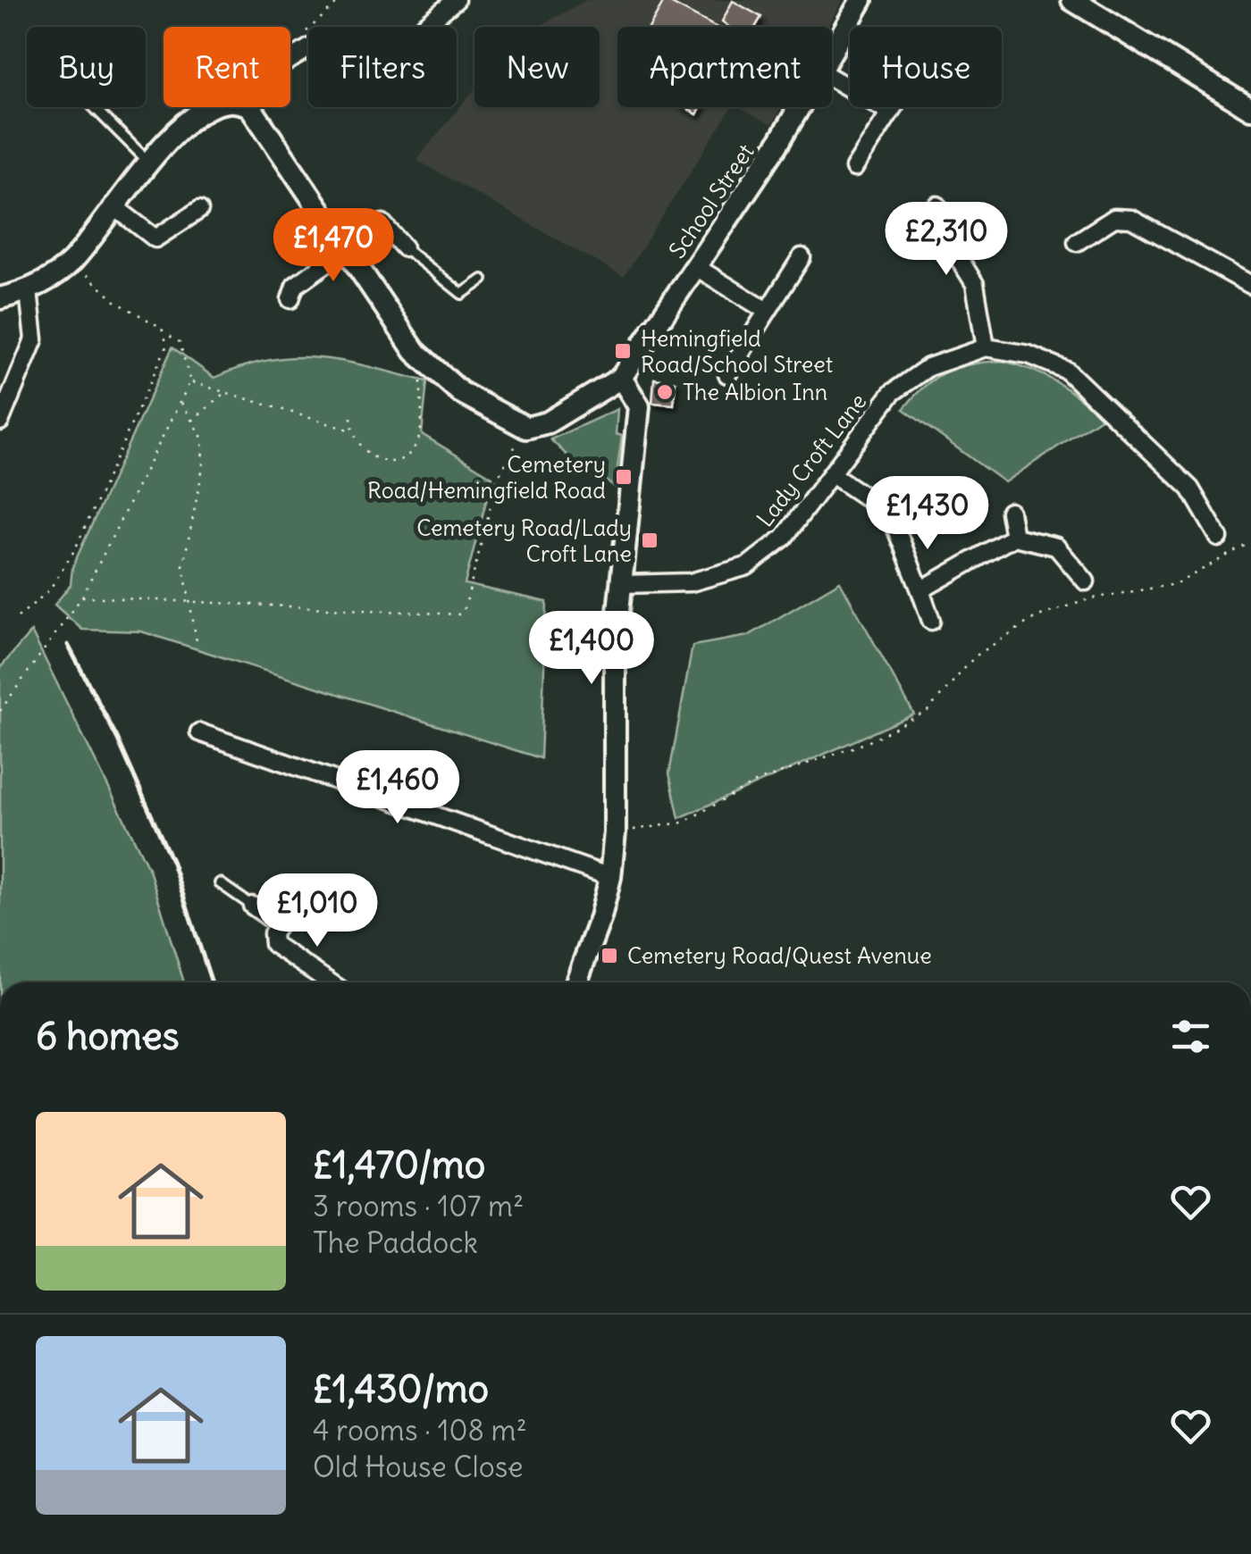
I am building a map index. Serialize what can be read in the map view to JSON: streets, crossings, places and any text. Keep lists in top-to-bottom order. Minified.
{"streets":{"street":["School Street","Lady Croft Lane"]},"places":{"transit":["Hemingfield Road/School Street","Cemetery Road/Hemingfield Road","Cemetery Road/Lady Croft Lane","Cemetery Road/Quest Avenue"],"other":["The Albion Inn"]},"page":{"chip":["Buy","Rent","Filters","New","Apartment","House"],"price":["£2,310","£1,470","£1,430","£1,400","£1,460","£1,010"],"heading":"6 homes","list":[{"name":"£1,470/mo","note":"3 rooms · 107 m² · The Paddock"},{"name":"£1,430/mo","note":"4 rooms · 108 m² · Old House Close"}]}}
